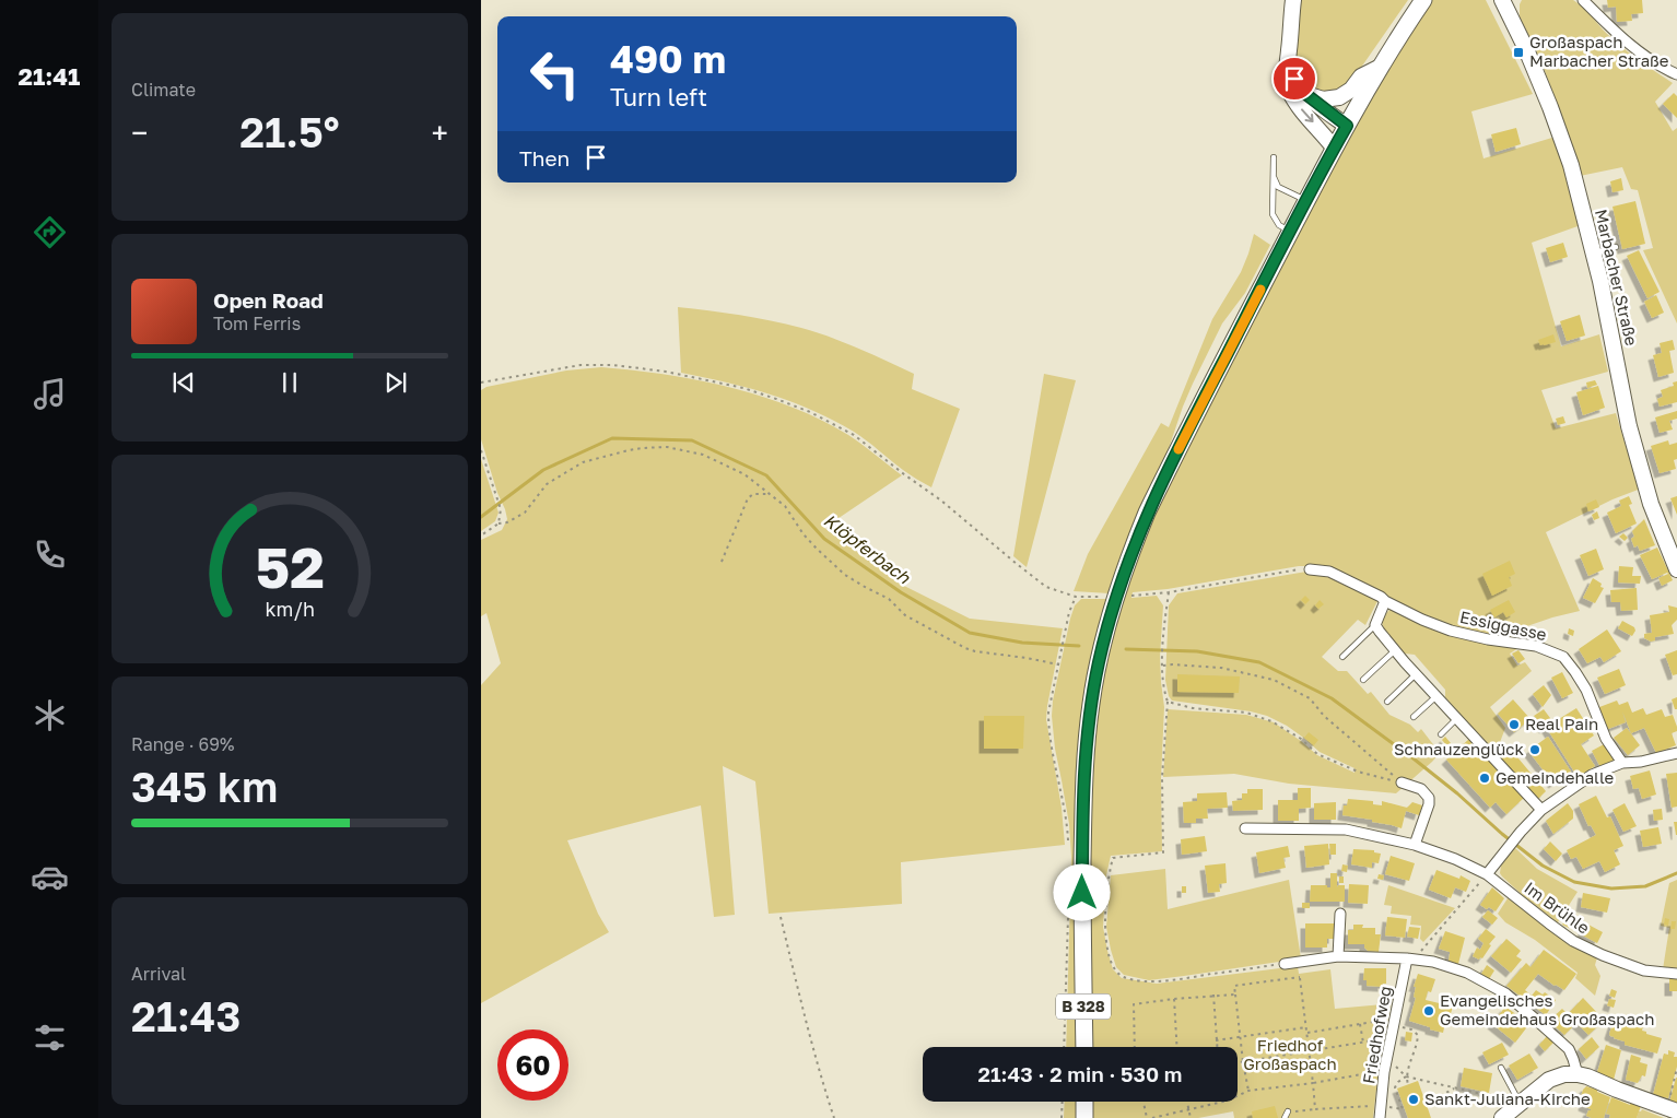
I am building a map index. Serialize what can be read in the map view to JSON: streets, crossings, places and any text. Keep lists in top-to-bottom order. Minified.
{"streets":{"main road":["B 328"],"street":["Marbacher Straße","Essiggasse","Im Brühle","Friedhofweg"]},"water":["Klöpferbach"],"parks":["Friedhof Großaspach"],"places":{"transit":["Großaspach Marbacher Straße"],"other":["Real Pain","Schnauzenglück","Gemeindehalle","Evangelisches Gemeindehaus Großaspach","Sankt-Juliana-Kirche"]},"page":{"tabs":"21:41","tile":["Climate",["Range · 69%","345 km"],["Arrival","21:43"]],"turn":["490 m","Turn left"],"heat":["−","21.5°","+"],"then":"Then","song":["Open Road","Tom Ferris"],"limit":"60","trip":"21:43 · 2 min · 530 m","gauge":["52","km/h"]}}
